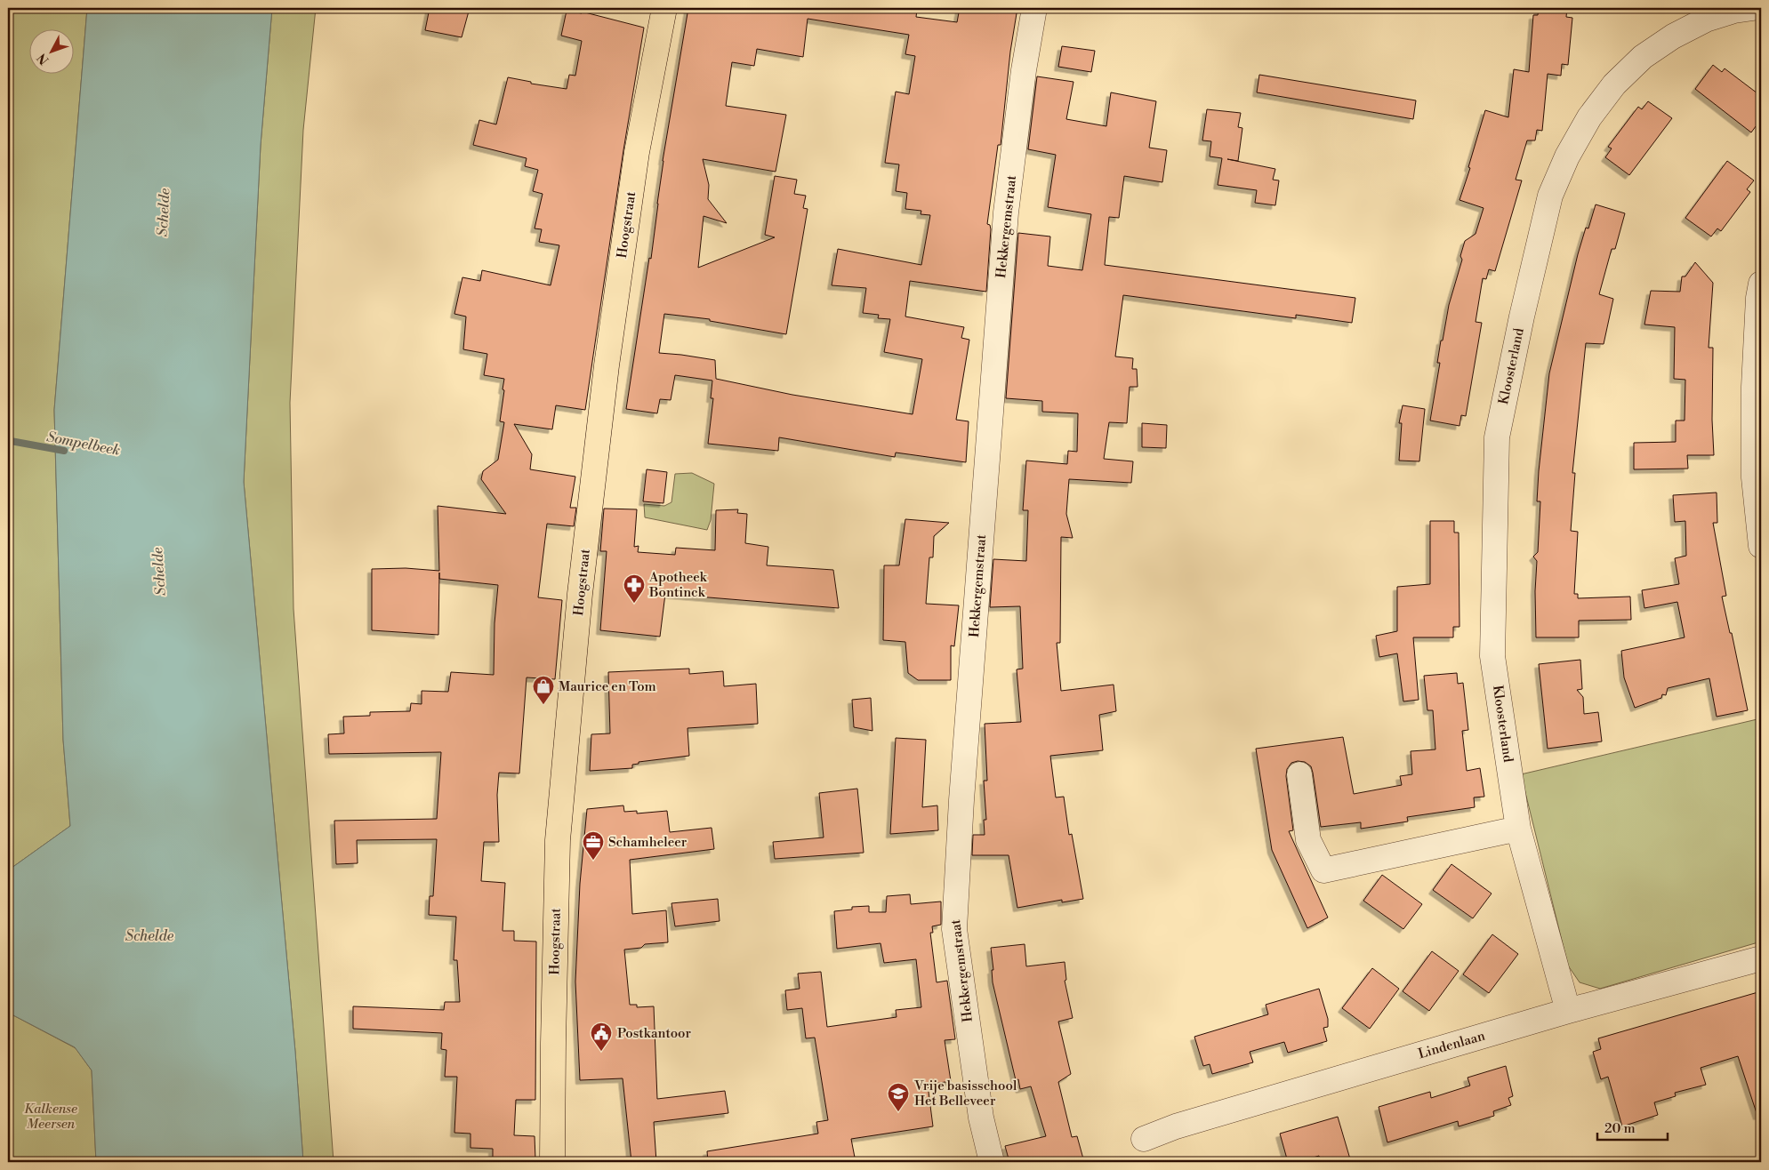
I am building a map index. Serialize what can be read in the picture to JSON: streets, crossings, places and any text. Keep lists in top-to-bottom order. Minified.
{"streets":{"main road":["Hoogstraat"],"street":["Hekkergemstraat","Kloosterland","Lindenlaan"]},"crossings":[["Kloosterland","Lindenlaan"]],"water":["Schelde","Sompelbeek"],"parks":["Kalkense Meersen"],"places":{"pharmacy":["Apotheek Bontinck"],"shop":["Maurice en Tom"],"office":["Schamheleer"],"public building":["Postkantoor"],"school or university":["Vrije basisschool Het Belleveer"]},"scale_bar":"20 m","north":"bottom left"}
